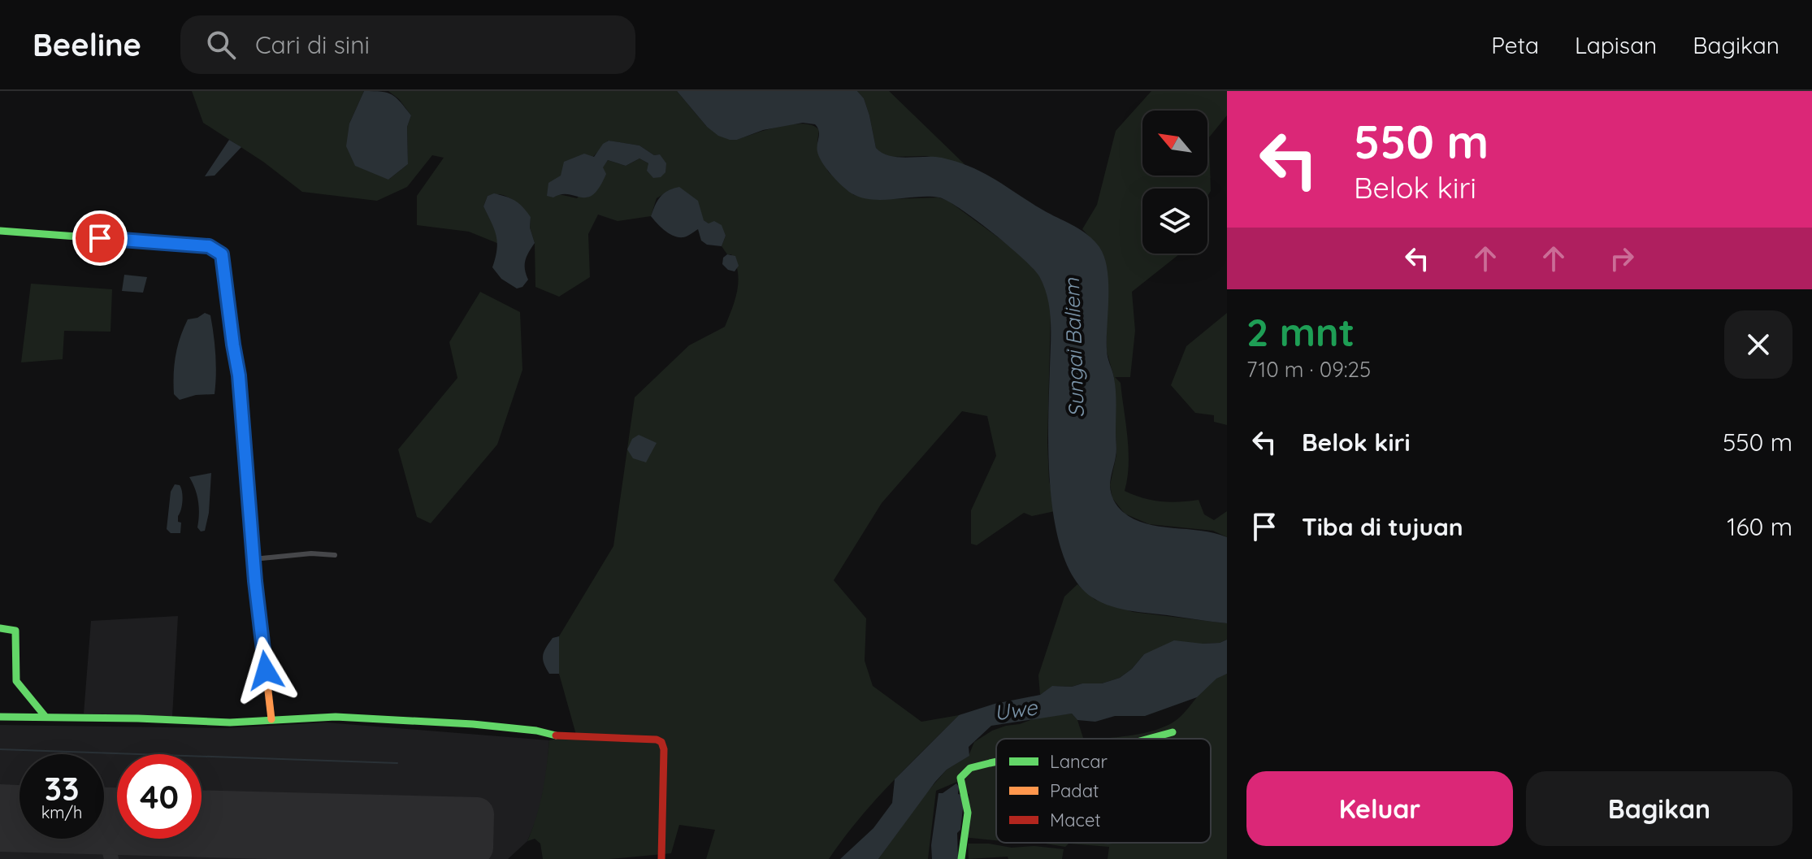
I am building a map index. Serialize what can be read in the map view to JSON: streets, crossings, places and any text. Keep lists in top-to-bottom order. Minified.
{"water":["Sungai Baliem","Uwe"],"legend":["Lancar","Padat","Macet"],"north":"top left","page":{"header":"Beeline","search":"Cari di sini","nav":["Peta","Lapisan","Bagikan"],"turn":["550 m","Belok kiri"],"heading":["2 mnt","710 m · 09:25"],"list":[{"name":"Belok kiri","value":"550 m"},{"name":"Tiba di tujuan","value":"160 m"}],"speed":"33 km/h","limit":"40","buttons":["Keluar","Bagikan"]}}
